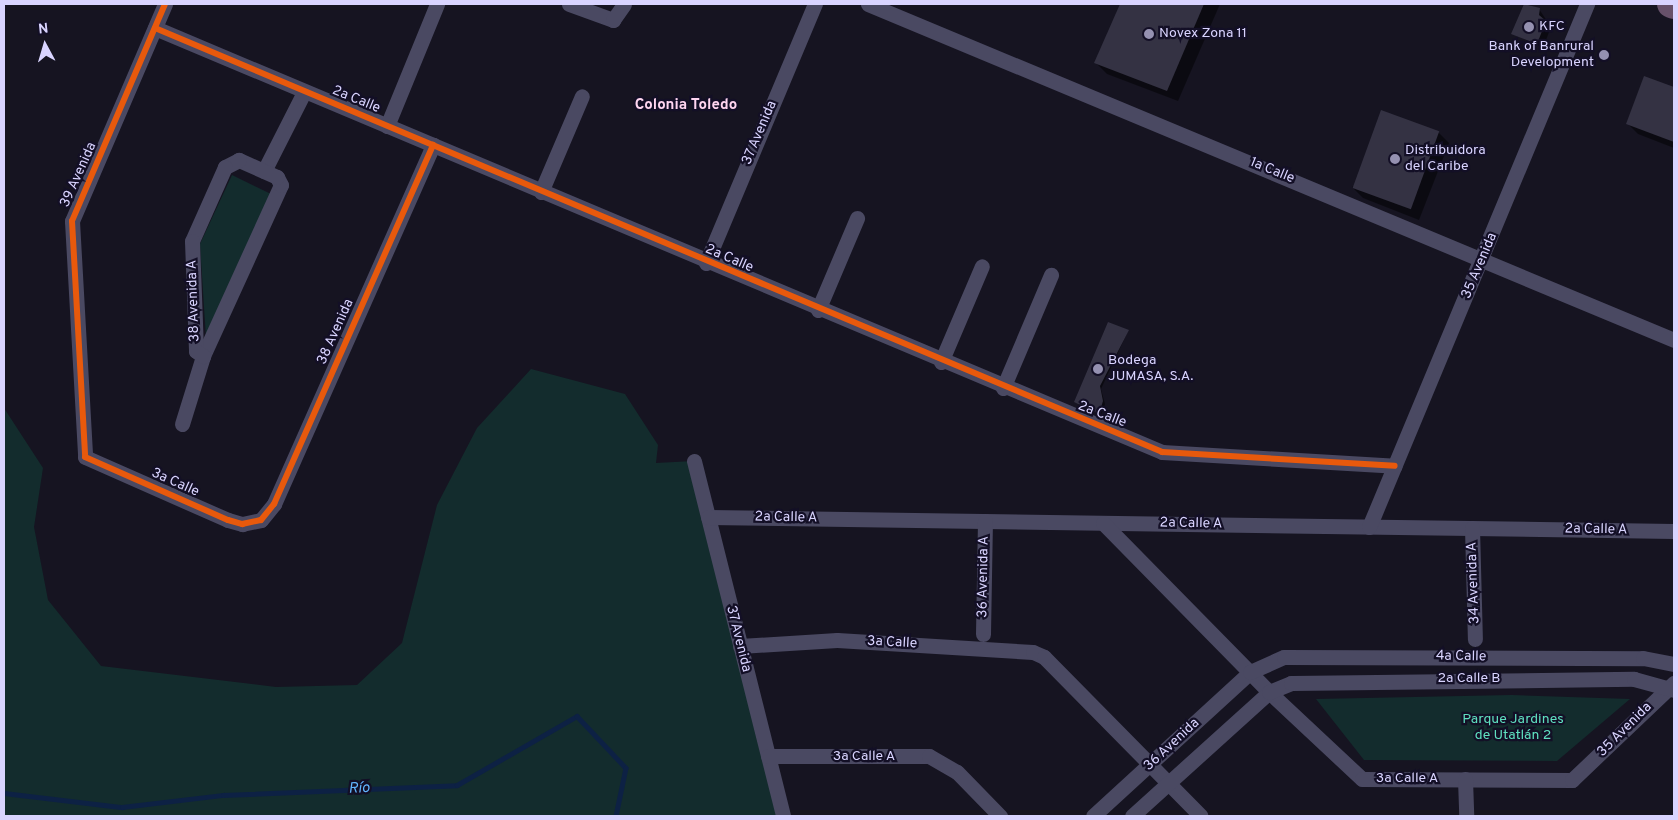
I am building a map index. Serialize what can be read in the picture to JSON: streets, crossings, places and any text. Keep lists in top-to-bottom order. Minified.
{"streets":{"street":["2a Calle","37 Avenida","1a Calle","39 Avenida","35 Avenida","38 Avenida A","38 Avenida","3a Calle","2a Calle A","36 Avenida A","34 Avenida A","4a Calle","2a Calle B","36 Avenida","3a Calle A"]},"crossings":[["2a Calle","37 Avenida"],["2a Calle","39 Avenida"],["2a Calle","35 Avenida"],["2a Calle","38 Avenida"],["37 Avenida","3a Calle"],["37 Avenida","2a Calle A"],["37 Avenida","3a Calle A"],["1a Calle","35 Avenida"],["39 Avenida","3a Calle"],["35 Avenida","2a Calle A"],["35 Avenida","2a Calle B"],["35 Avenida","3a Calle A"],["38 Avenida","3a Calle"],["3a Calle","36 Avenida"],["2a Calle A","36 Avenida A"],["2a Calle A","34 Avenida A"],["2a Calle A","3a Calle A"],["4a Calle","36 Avenida"],["4a Calle","3a Calle A"],["2a Calle B","36 Avenida"],["2a Calle B","3a Calle A"],["36 Avenida","3a Calle A"]],"districts":["Colonia Toledo"],"water":["Río"],"parks":["Parque Jardines de Utatlán 2"],"places":["KFC","Novex Zona 11","Bank of Banrural Development","Distribuidora del Caribe","Bodega JUMASA, S.A."],"north":"top"}
